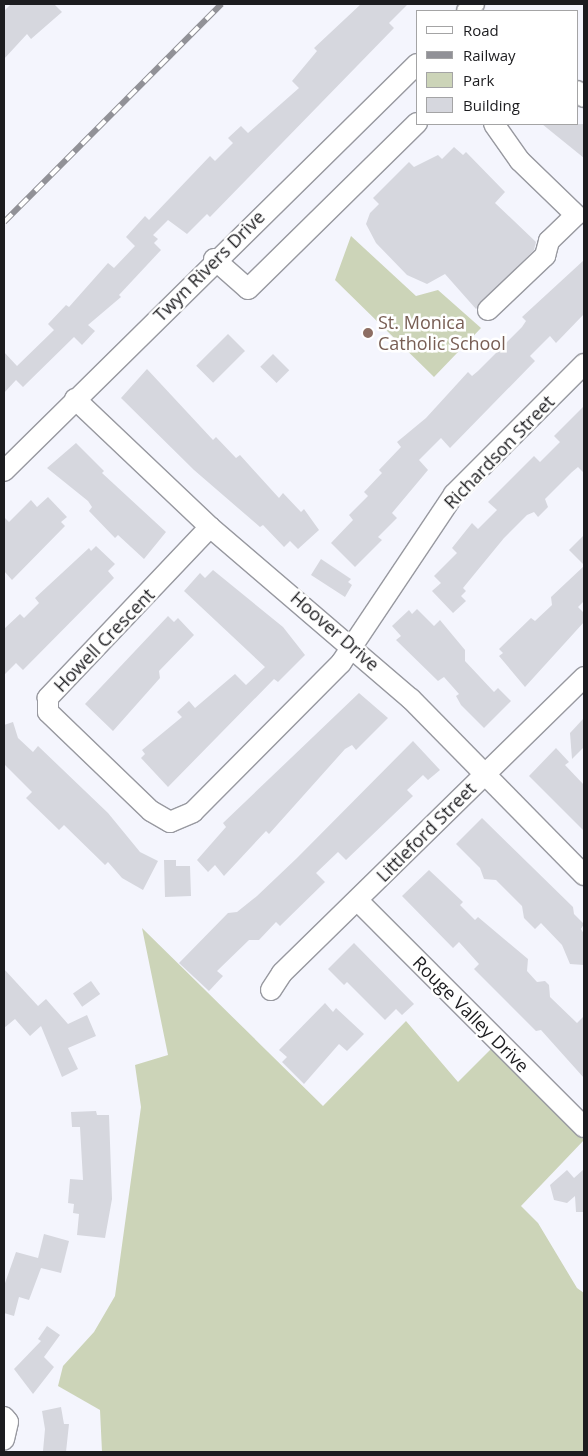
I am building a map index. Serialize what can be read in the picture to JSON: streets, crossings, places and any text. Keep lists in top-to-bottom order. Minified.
{"streets":{"street":["Twyn Rivers Drive","Richardson Street","Hoover Drive","Howell Crescent","Littleford Street","Rouge Valley Drive"]},"crossings":[["Twyn Rivers Drive","Hoover Drive"],["Richardson Street","Hoover Drive"],["Richardson Street","Howell Crescent"],["Hoover Drive","Howell Crescent"],["Hoover Drive","Littleford Street"],["Littleford Street","Rouge Valley Drive"]],"places":["St. Monica Catholic School"],"legend":["Road","Railway","Park","Building"]}
